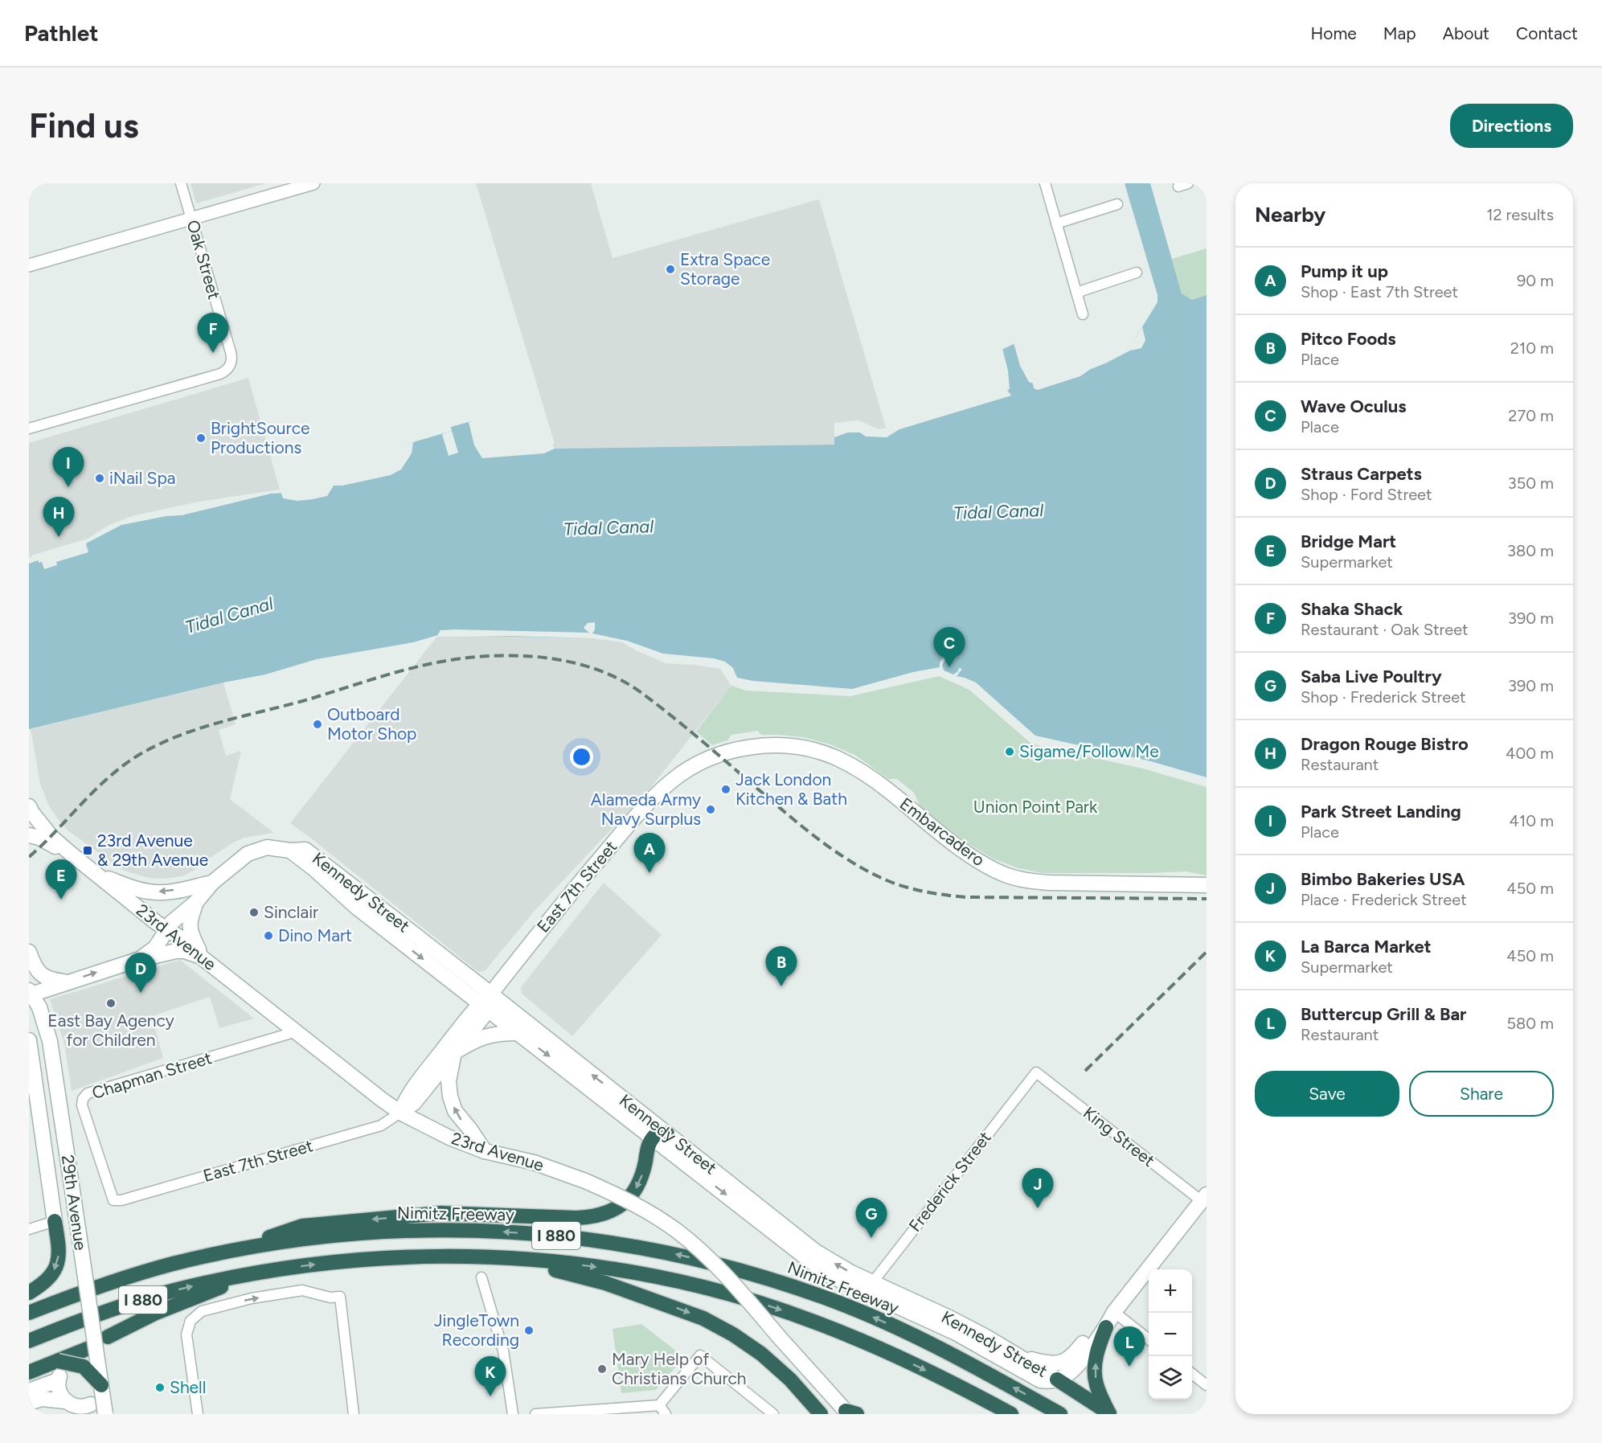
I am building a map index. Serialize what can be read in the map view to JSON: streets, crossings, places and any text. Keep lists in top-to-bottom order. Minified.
{"streets":{"highway":["Nimitz Freeway","I 880"],"main road":["Embarcadero","East 7th Street","Kennedy Street","23rd Avenue","29th Avenue"],"street":["Oak Street","Chapman Street","King Street","Frederick Street"]},"crossings":[["Embarcadero","East 7th Street"],["East 7th Street","Kennedy Street"],["East 7th Street","23rd Avenue"],["East 7th Street","Chapman Street"],["Kennedy Street","23rd Avenue"],["Kennedy Street","Frederick Street"],["23rd Avenue","Chapman Street"],["King Street","Frederick Street"]],"water":["Tidal Canal"],"parks":["Union Point Park"],"places":{"other":["Extra Space Storage","BrightSource Productions","iNail Spa","Outboard Motor Shop","Sigame/Follow Me","Jack London Kitchen & Bath","Alameda Army Navy Surplus","Sinclair","Dino Mart","East Bay Agency for Children","JingleTown Recording","Mary Help of Christians Church","Shell"],"transit":["23rd Avenue & 29th Avenue"]},"page":{"header":"Pathlet","nav":["Home","Map","About","Contact"],"buttons":["Directions",["Save","Share"]],"title":"Find us","heading":["Nearby","12 results"],"list":[{"mark":"A","name":"Pump it up","note":"Shop · East 7th Street","value":"90 m"},{"mark":"B","name":"Pitco Foods","note":"Place","value":"210 m"},{"mark":"C","name":"Wave Oculus","note":"Place","value":"270 m"},{"mark":"D","name":"Straus Carpets","note":"Shop · Ford Street","value":"350 m"},{"mark":"E","name":"Bridge Mart","note":"Supermarket","value":"380 m"},{"mark":"F","name":"Shaka Shack","note":"Restaurant · Oak Street","value":"390 m"},{"mark":"G","name":"Saba Live Poultry","note":"Shop · Frederick Street","value":"390 m"},{"mark":"H","name":"Dragon Rouge Bistro","note":"Restaurant","value":"400 m"},{"mark":"I","name":"Park Street Landing","note":"Place","value":"410 m"},{"mark":"J","name":"Bimbo Bakeries USA","note":"Place · Frederick Street","value":"450 m"},{"mark":"K","name":"La Barca Market","note":"Supermarket","value":"450 m"},{"mark":"L","name":"Buttercup Grill & Bar","note":"Restaurant","value":"580 m"}],"pins":["F","I","H","C","A","E","B","D","J","G","L","K"],"map_buttons":["+","−"]}}
